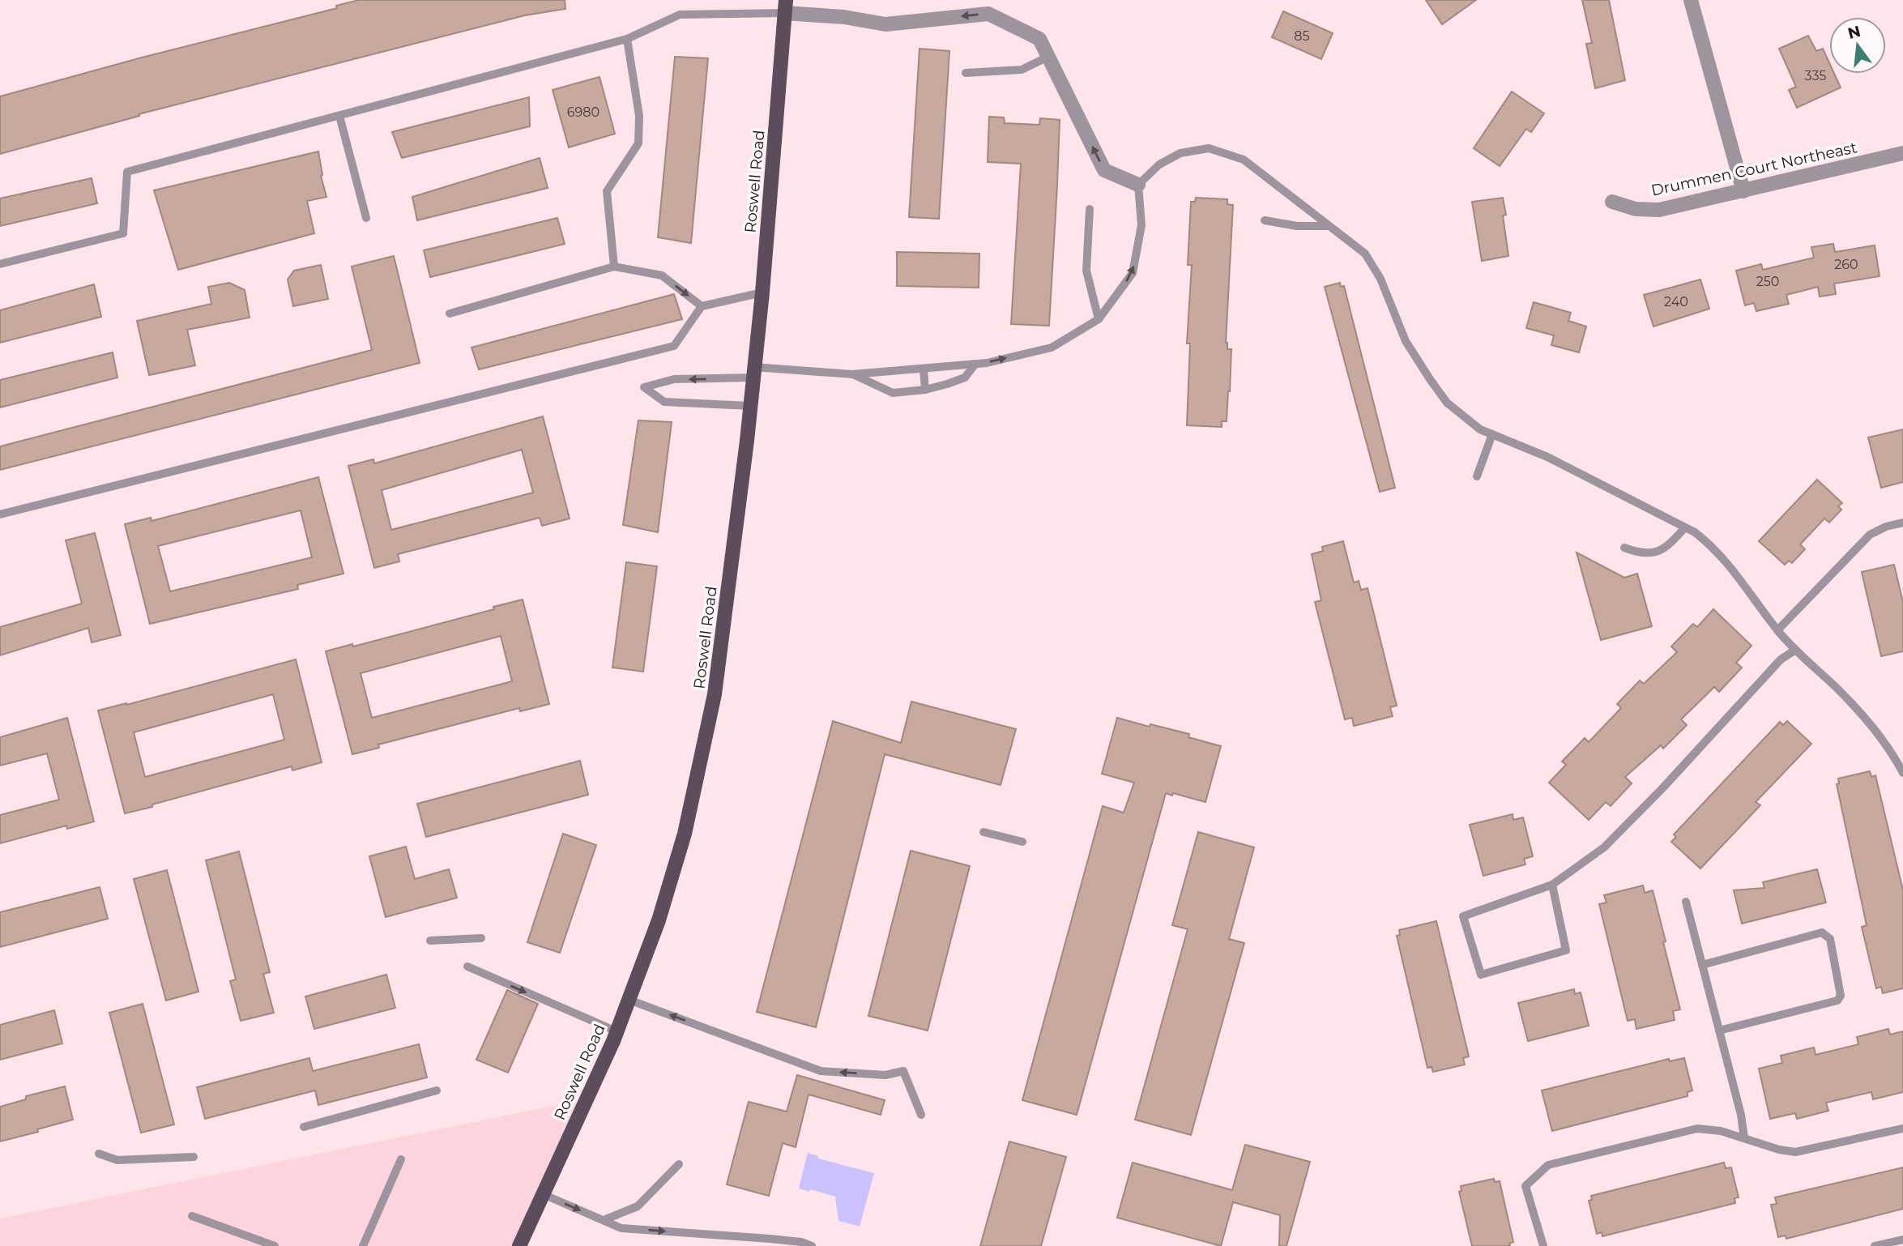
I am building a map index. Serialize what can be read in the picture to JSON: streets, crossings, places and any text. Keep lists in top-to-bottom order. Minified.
{"streets":{"main road":["Roswell Road"],"street":["Drummen Court Northeast"]},"house_numbers":["85","335","6980","260","250","240"],"north":"top"}
